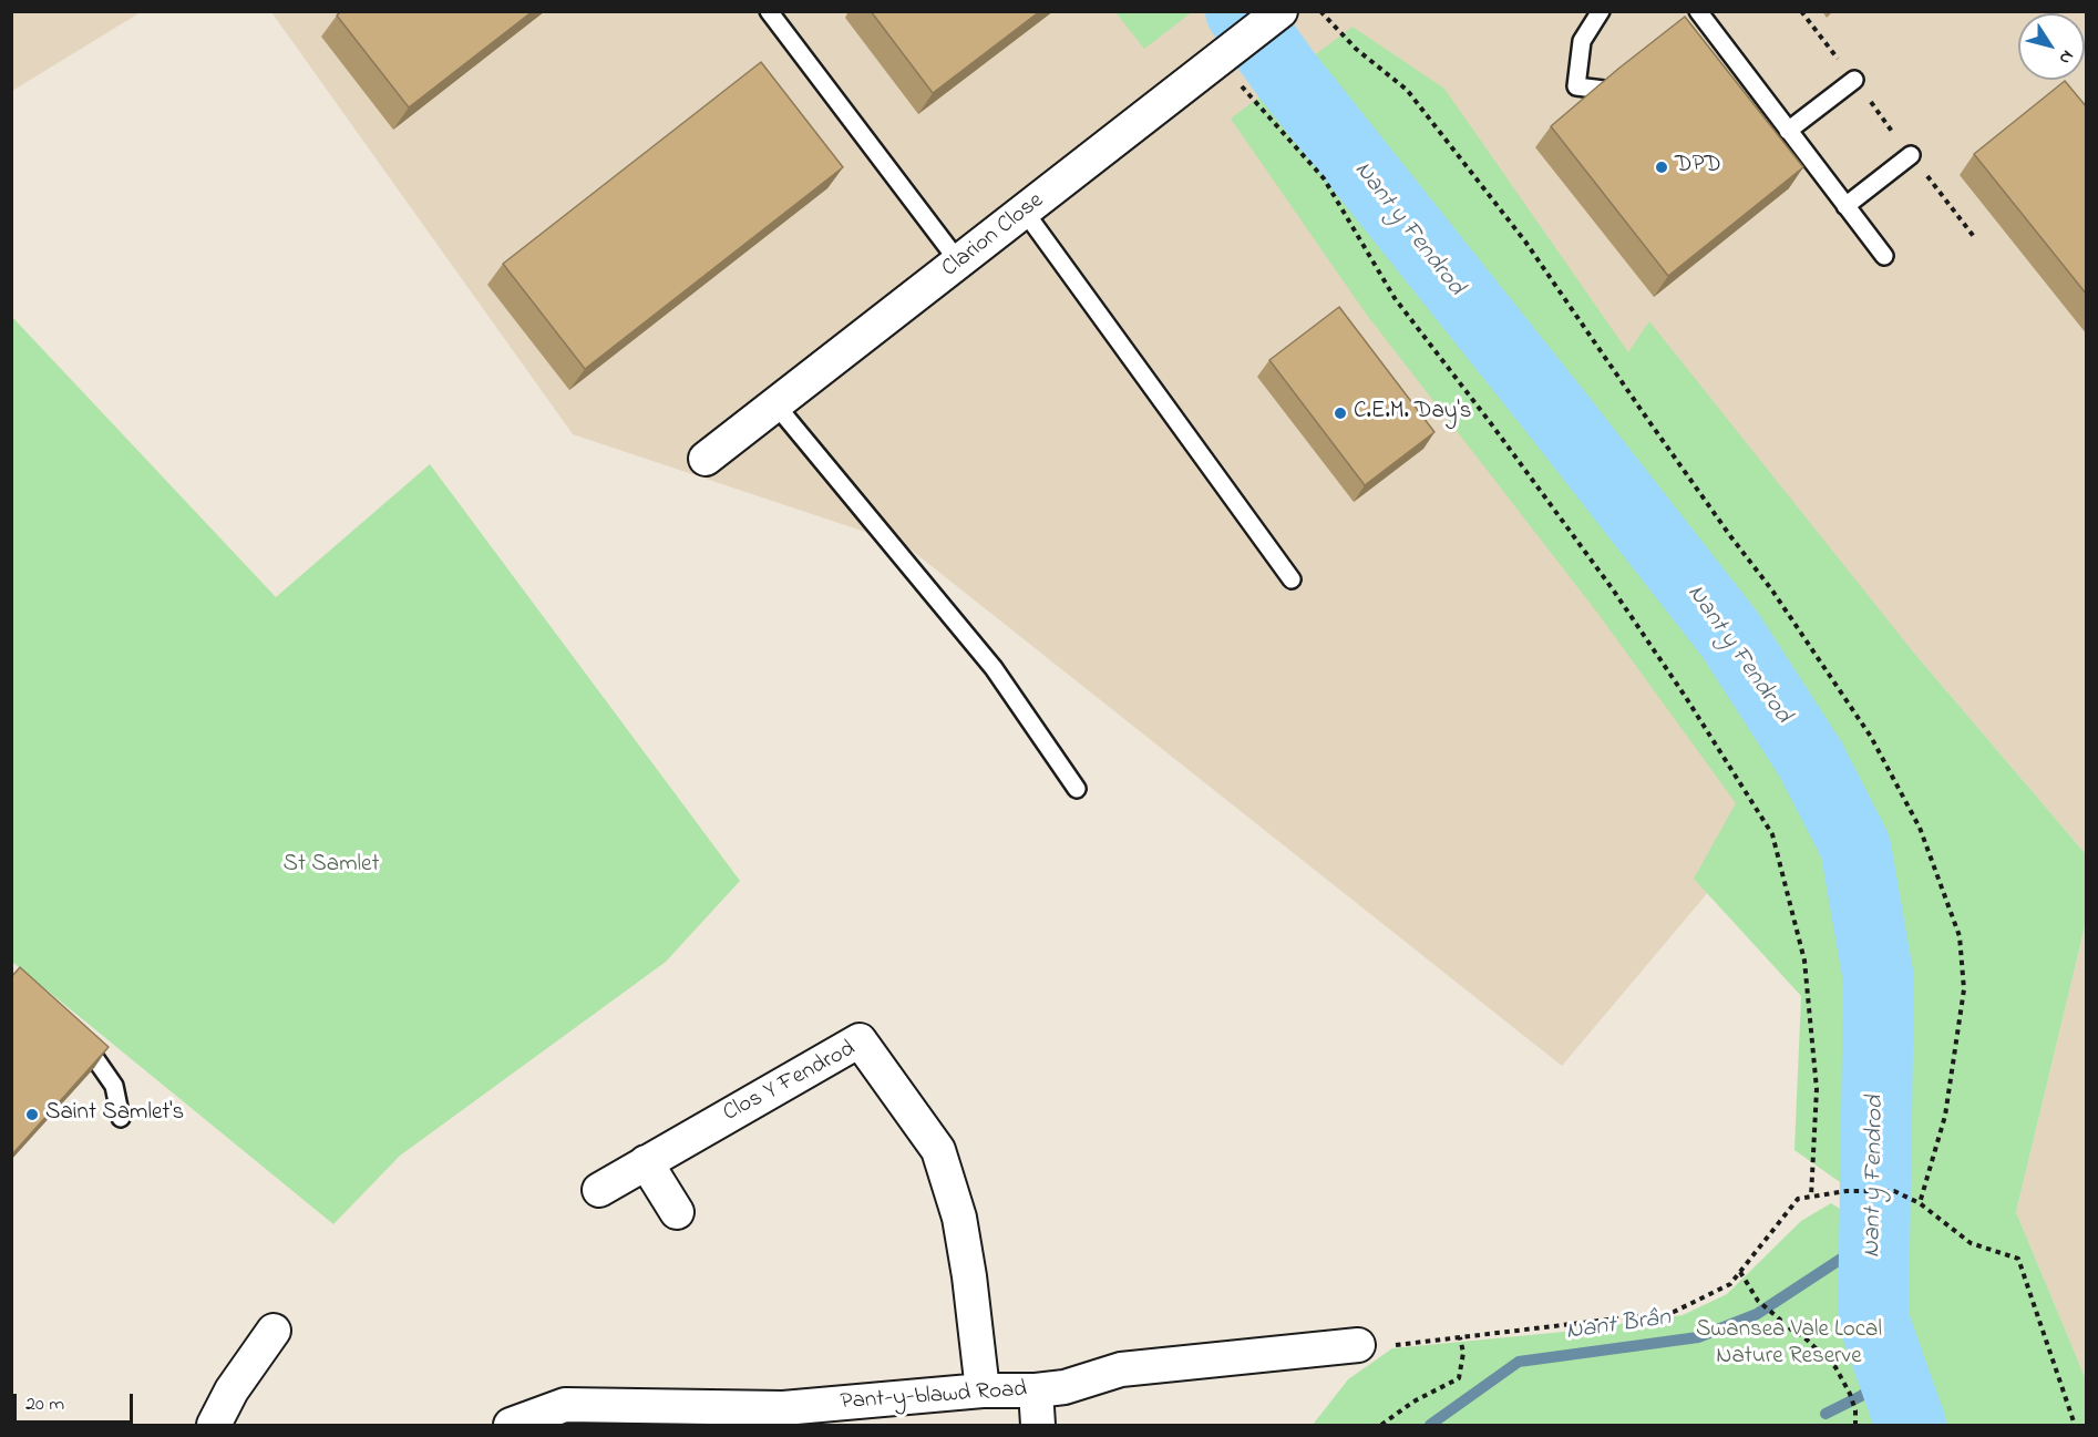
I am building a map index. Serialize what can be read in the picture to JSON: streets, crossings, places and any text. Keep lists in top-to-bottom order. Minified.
{"streets":{"street":["Clarion Close","Clos Y Fendrod","Pant-y-blawd Road"]},"crossings":[["Clos Y Fendrod","Pant-y-blawd Road"]],"water":["Nant y Fendrod","Nant Brân"],"parks":["St Samlet","Swansea Vale Local Nature Reserve"],"places":["DPD","C.E.M. Day's","Saint Samlet's"],"scale_bar":"20 m","north":"bottom right"}
